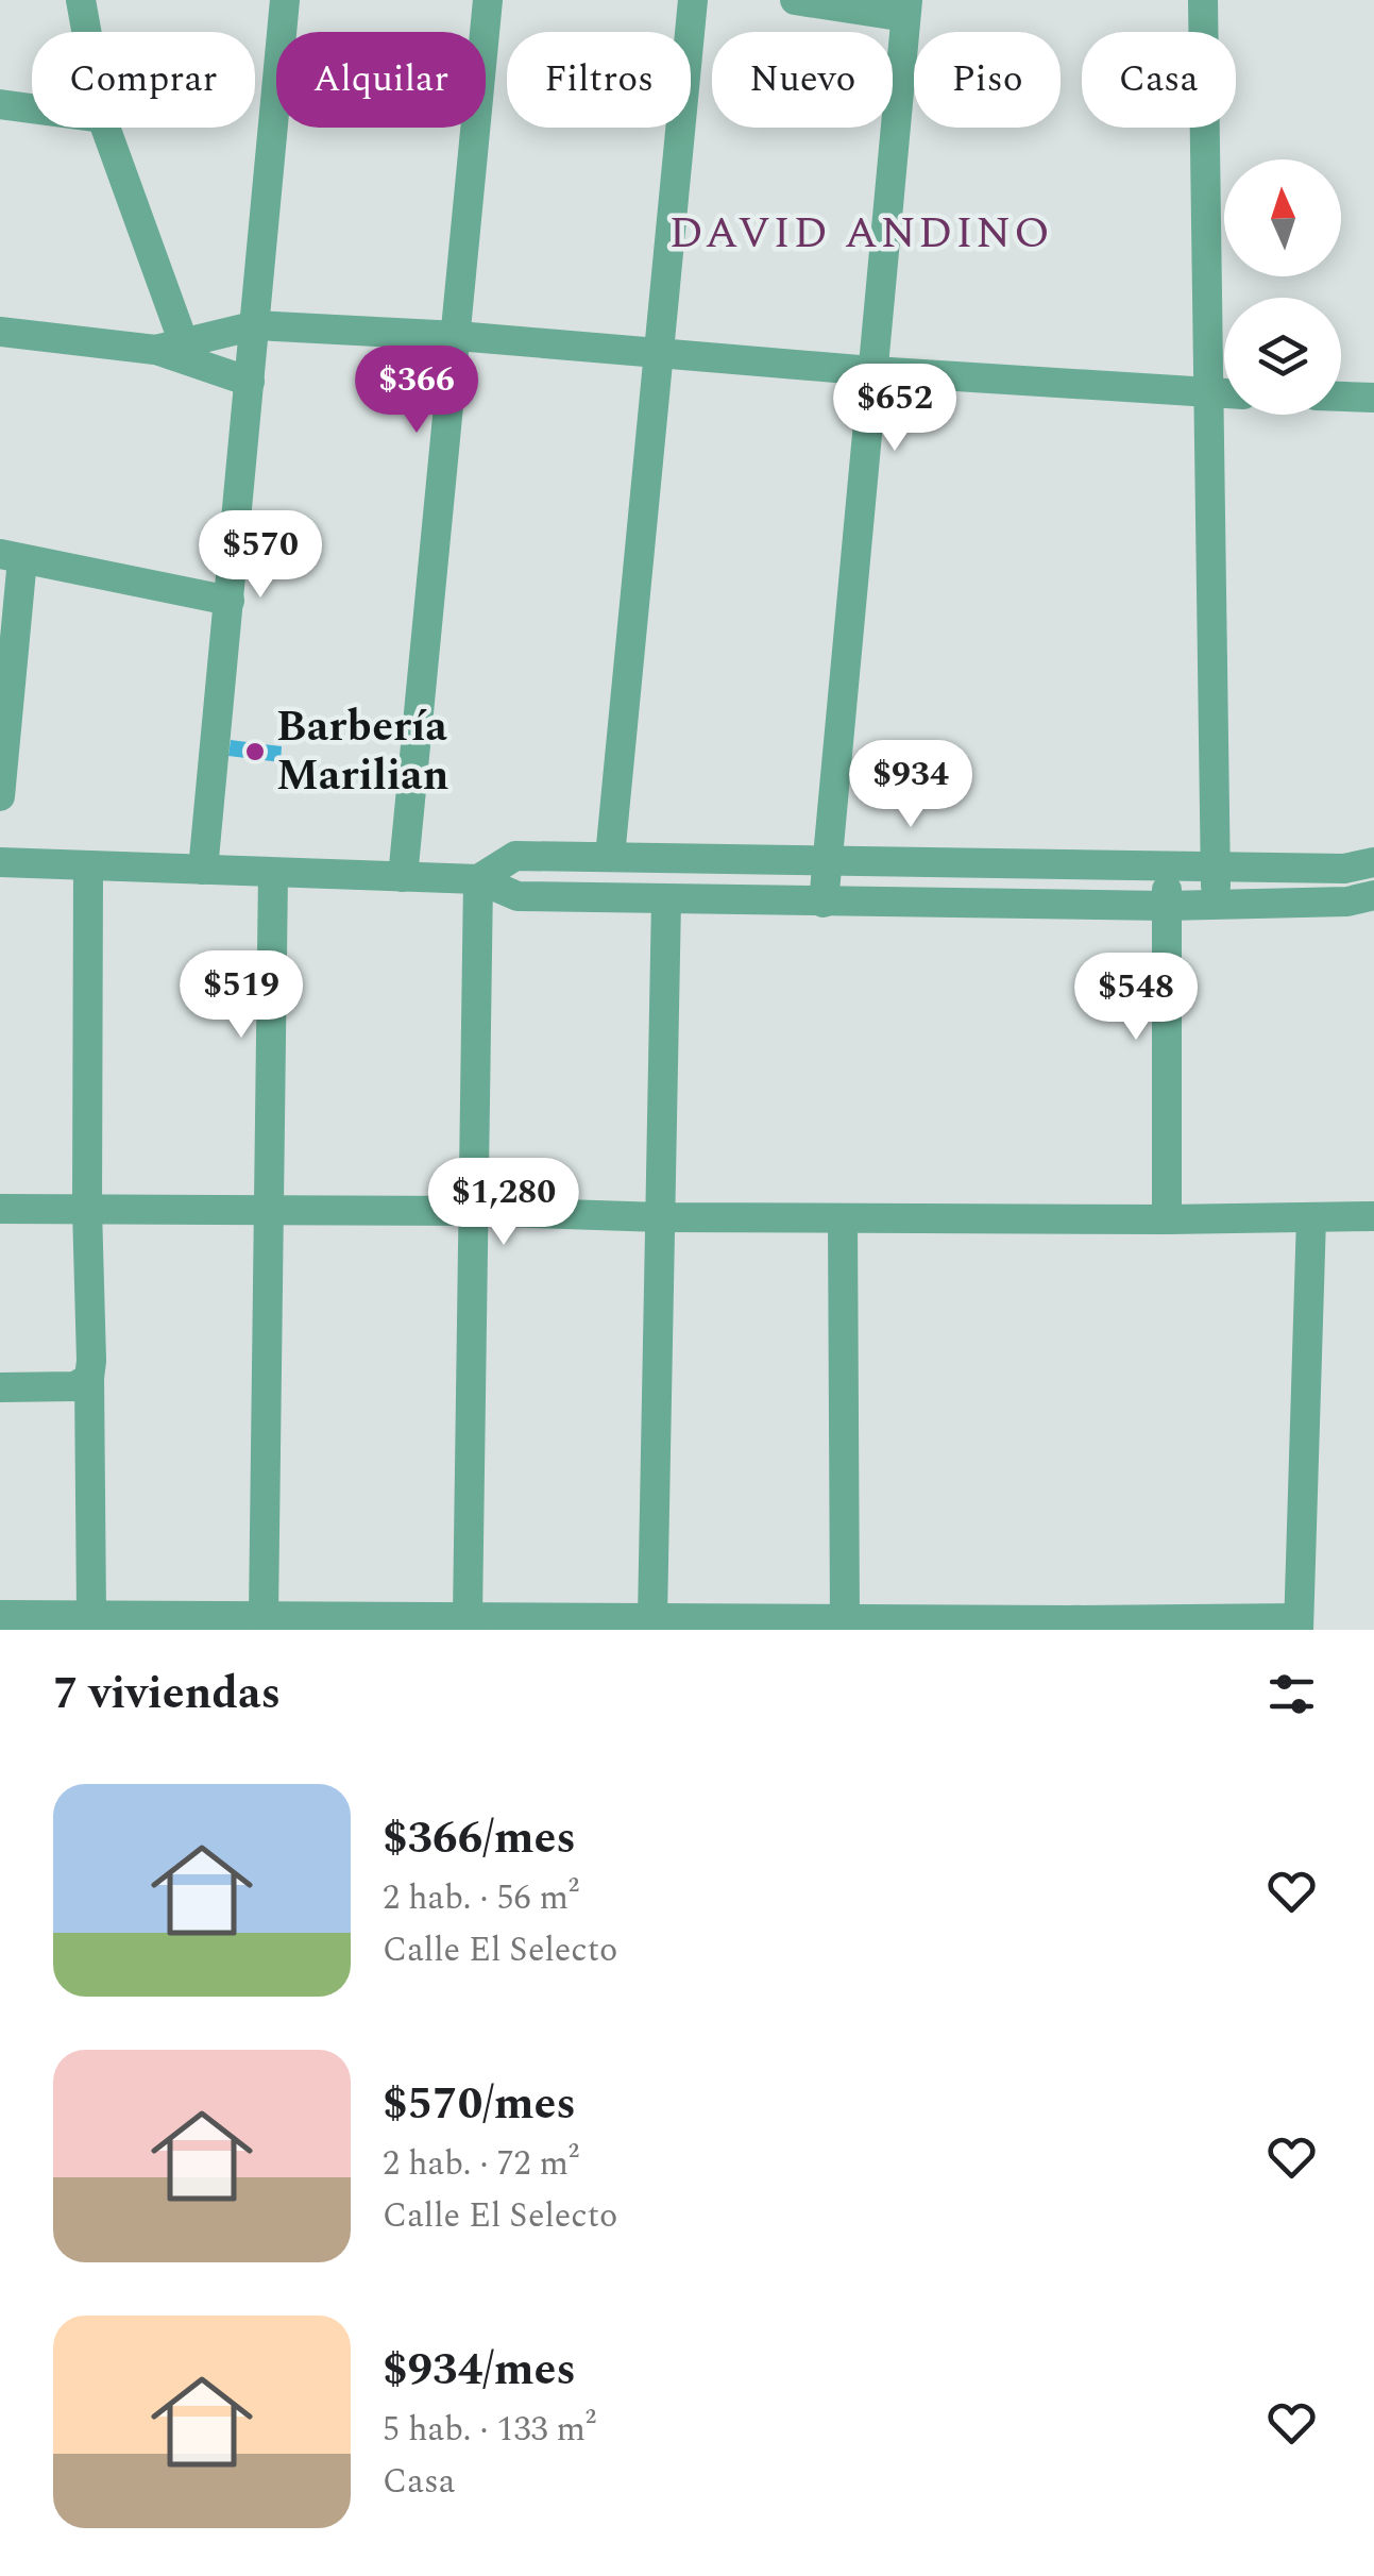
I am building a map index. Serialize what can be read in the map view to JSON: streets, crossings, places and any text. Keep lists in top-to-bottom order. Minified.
{"districts":["DAVID ANDINO"],"places":["Barbería Marilian"],"north":"top","page":{"chip":["Comprar","Alquilar","Filtros","Nuevo","Piso","Casa"],"price":["$366","$652","$570","$934","$519","$548","$1,280"],"heading":"7 viviendas","list":[{"name":"$366/mes","note":"2 hab. · 56 m² · Calle El Selecto"},{"name":"$570/mes","note":"2 hab. · 72 m² · Calle El Selecto"},{"name":"$934/mes","note":"5 hab. · 133 m² · Casa"}]}}
